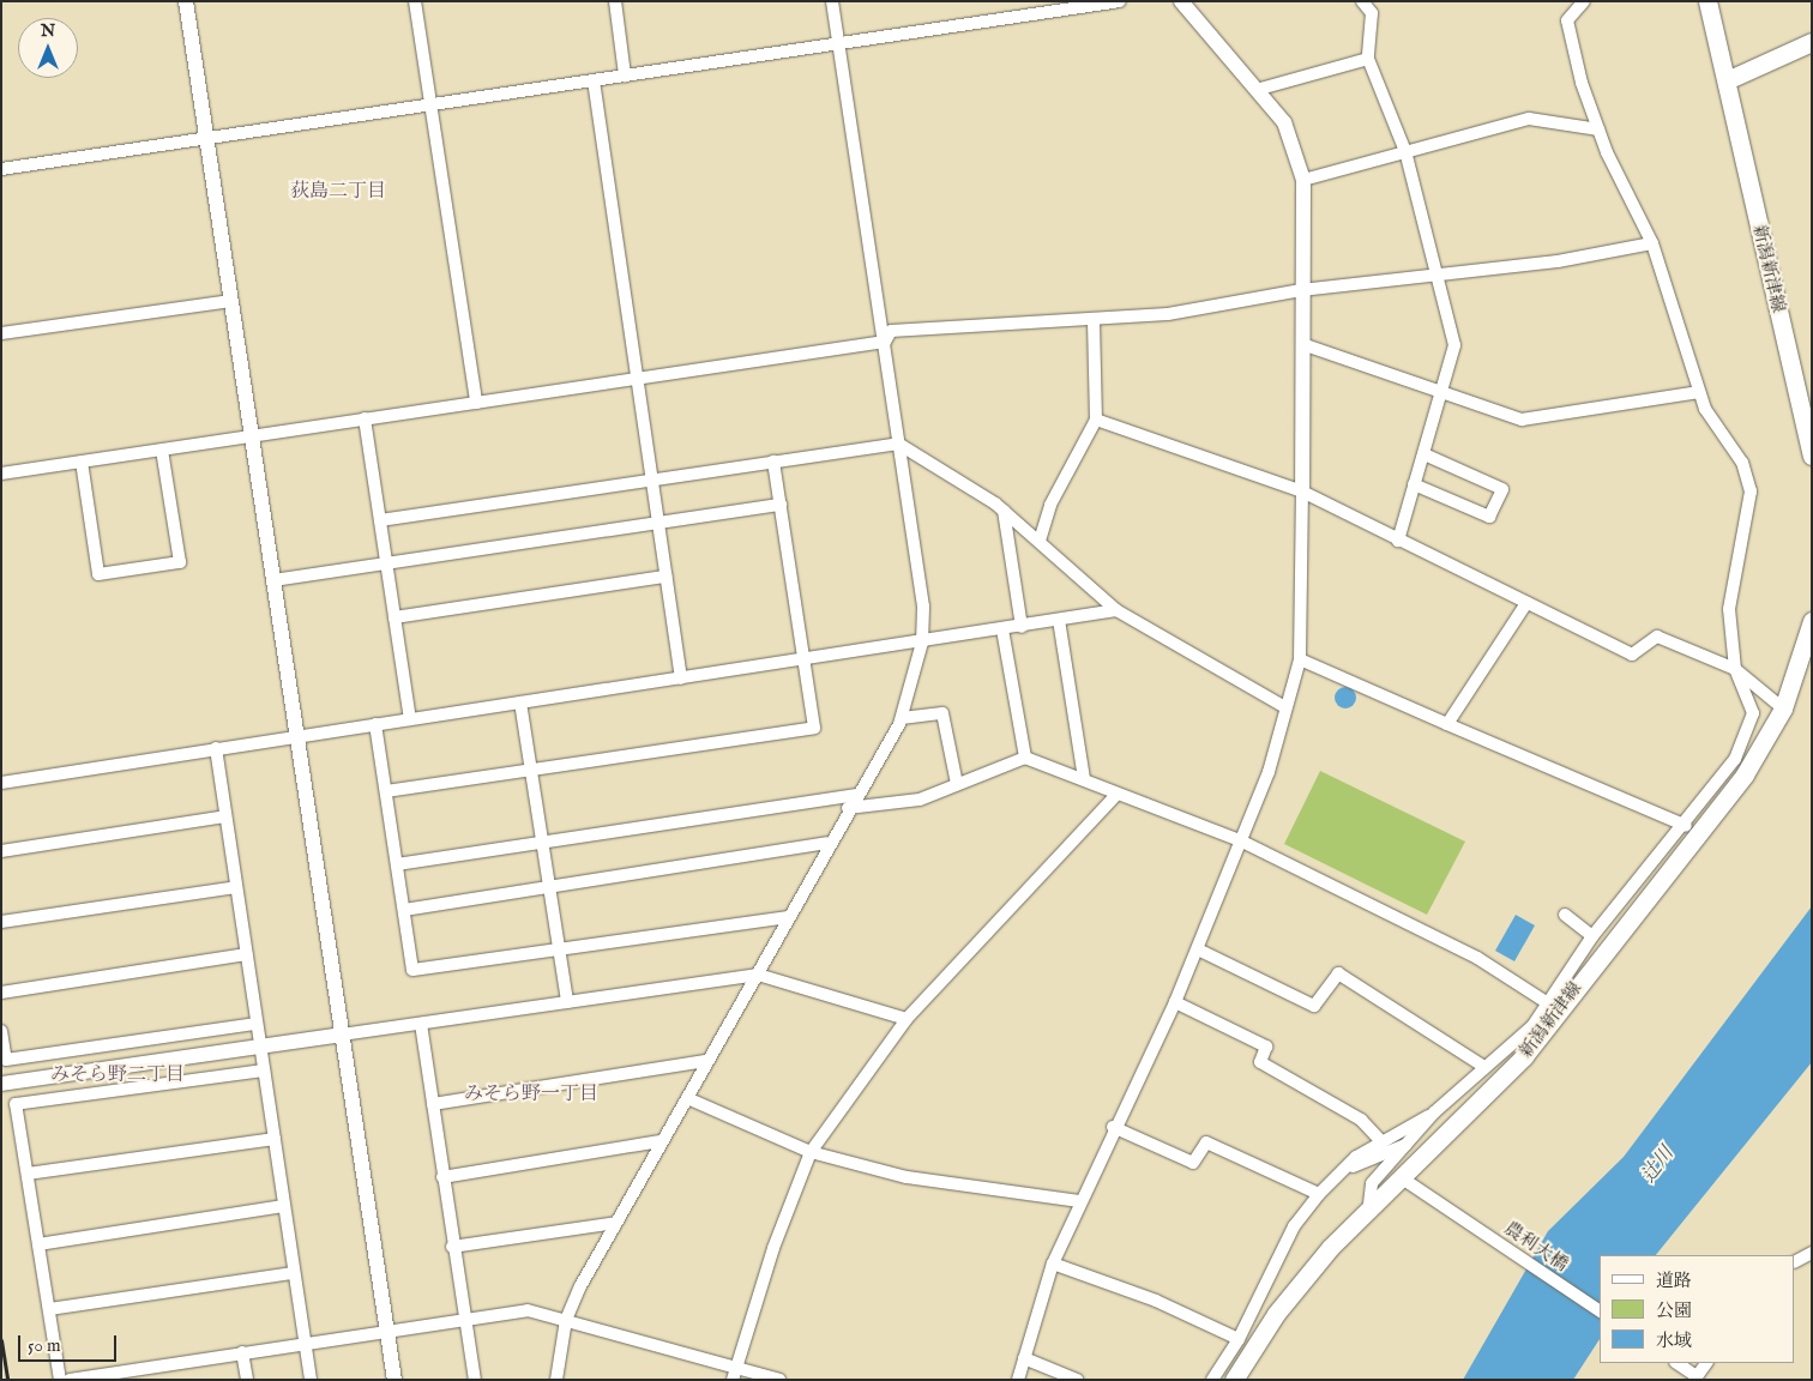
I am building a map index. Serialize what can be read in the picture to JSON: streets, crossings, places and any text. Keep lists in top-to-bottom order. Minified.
{"streets":{"main road":["新潟新津線"],"street":["農利大橋"]},"crossings":[["新潟新津線","農利大橋"]],"districts":["荻島二丁目","みそら野二丁目","みそら野一丁目"],"water":["辻川"],"legend":["道路","公園","水域"],"scale_bar":"50 m","north":"top"}
